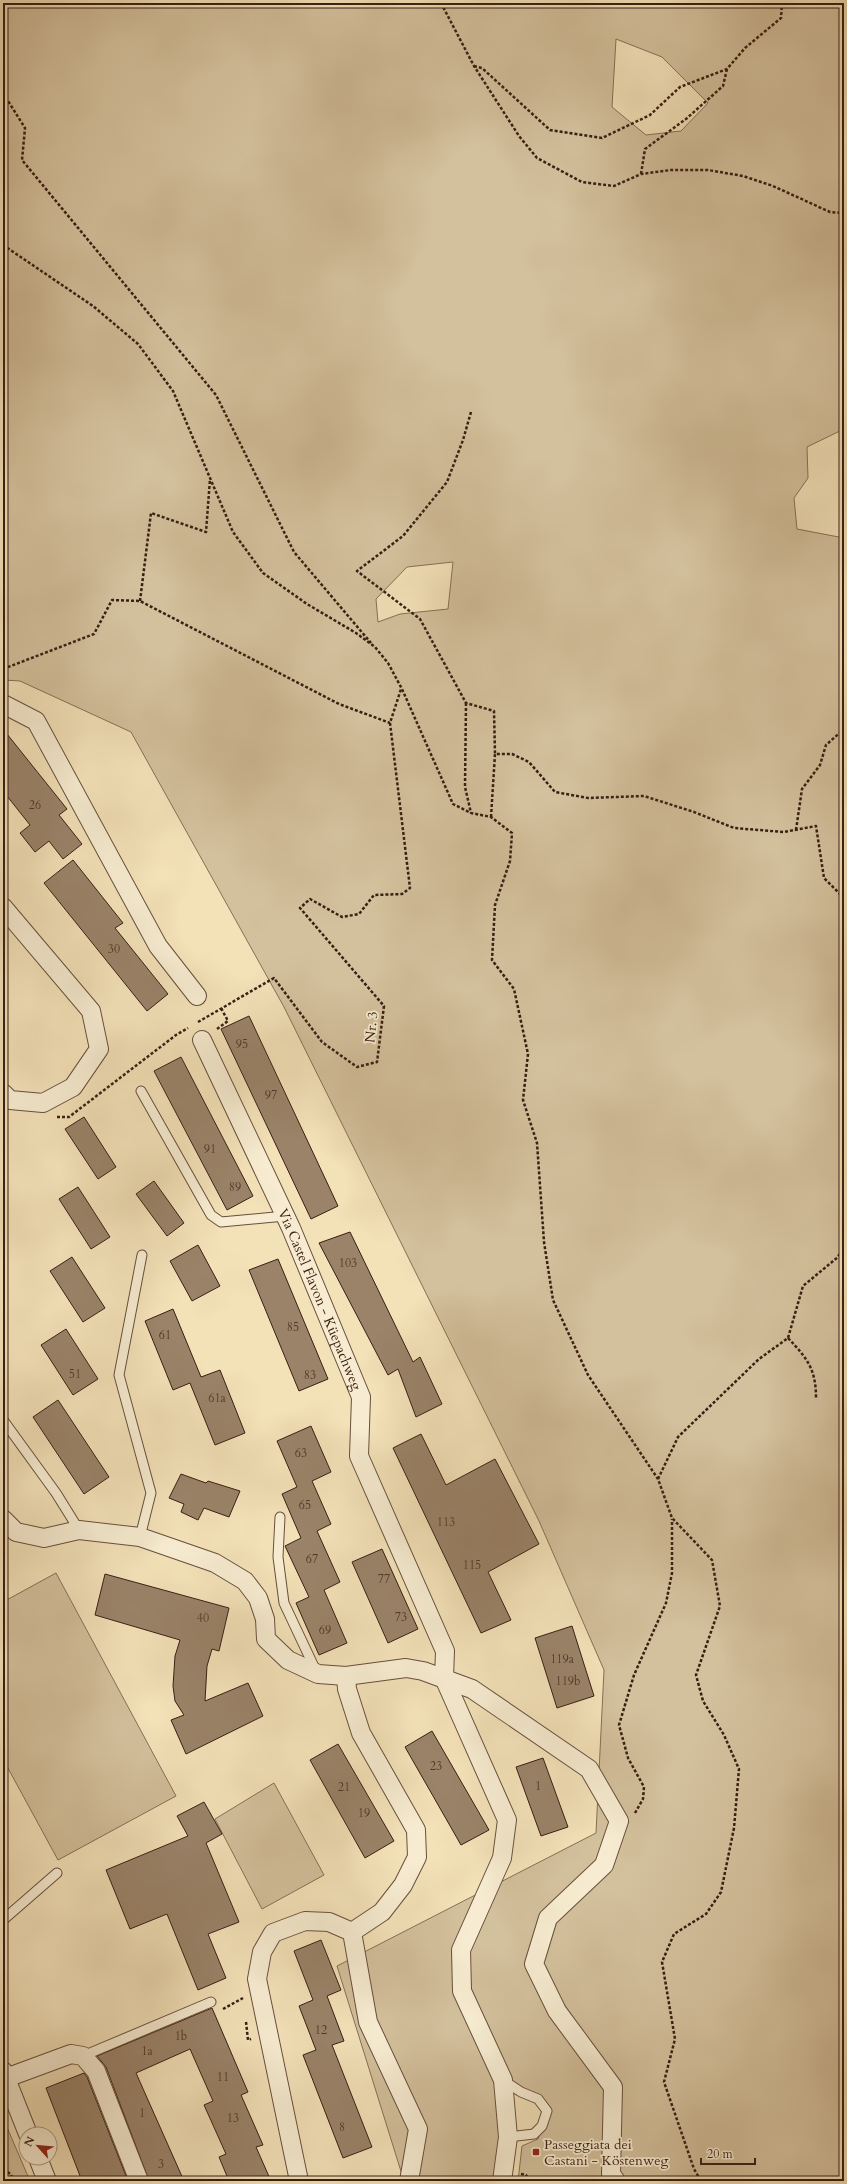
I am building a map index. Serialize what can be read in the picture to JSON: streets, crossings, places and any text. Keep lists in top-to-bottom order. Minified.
{"streets":{"street":["Via Castel Flavon - Küepachweg"],"path":["Nr. 3"]},"places":{"transit":["Passeggiata dei Castani - Köstenweg"]},"house_numbers":["26","30","95","97","91","89","103","85","61","51","83","61a","63","65","113","67","115","77","73","40","69","119a","119b","23","1","21","19","12","1b","1a","11","1","13","8","3"],"scale_bar":"20 m","north":"top left"}
